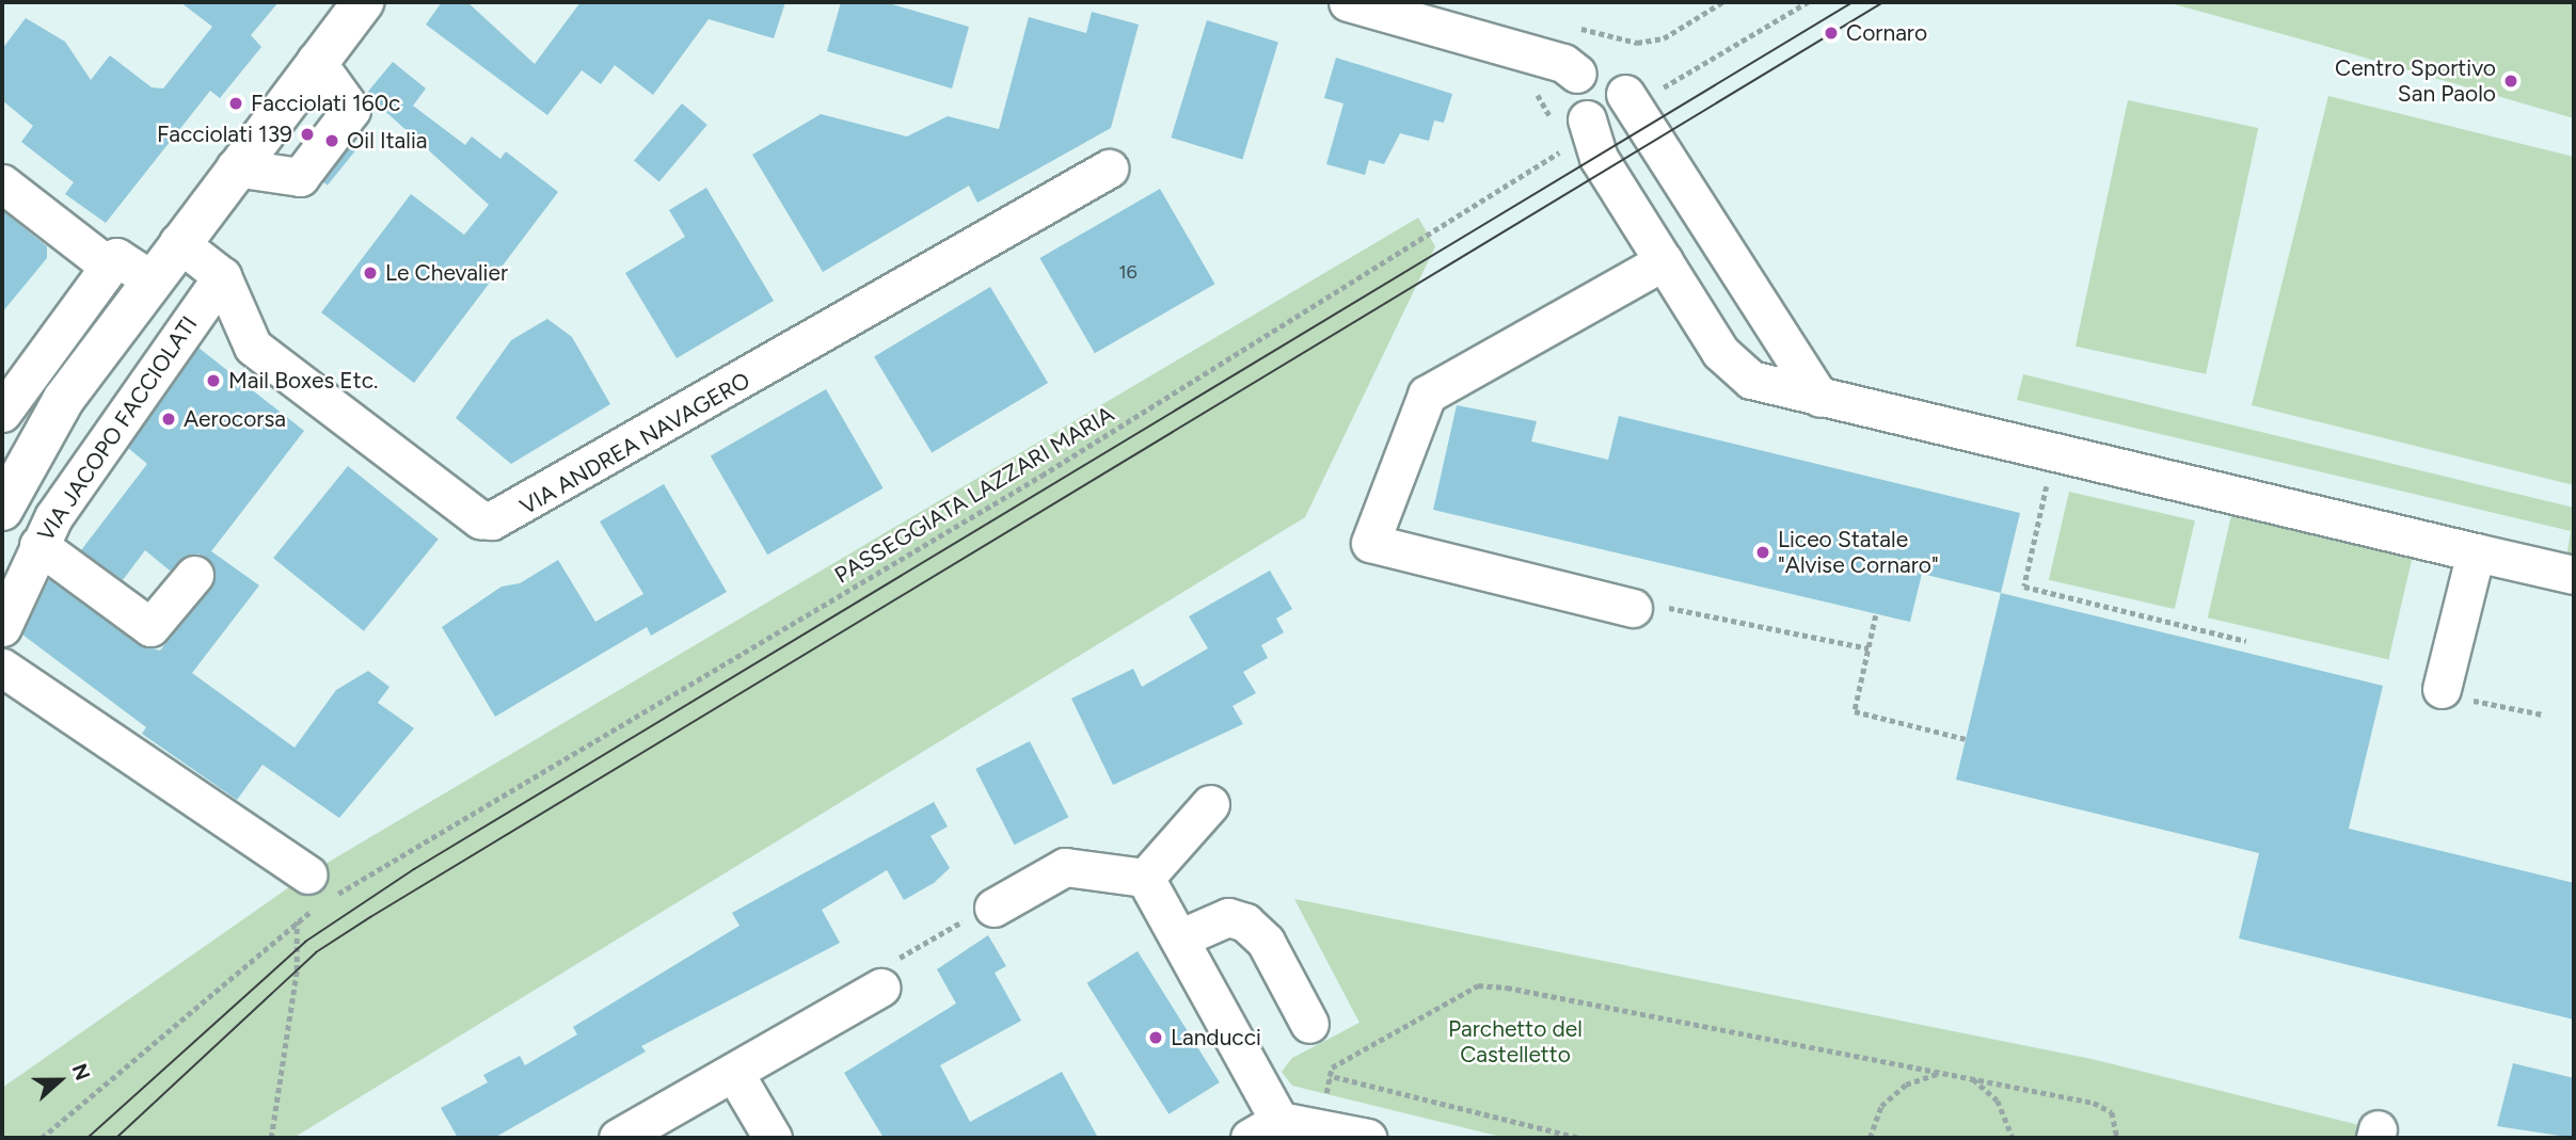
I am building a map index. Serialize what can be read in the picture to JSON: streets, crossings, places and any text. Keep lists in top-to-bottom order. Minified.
{"streets":{"street":["VIA JACOPO FACCIOLATI","VIA ANDREA NAVAGERO"],"path":["PASSEGGIATA LAZZARI MARIA"]},"crossings":[["VIA JACOPO FACCIOLATI","VIA ANDREA NAVAGERO"]],"parks":["Parchetto del Castelletto"],"places":["Cornaro","Centro Sportivo San Paolo","Facciolati 160c","Facciolati 139","Oil Italia","Le Chevalier","Mail Boxes Etc.","Aerocorsa","Liceo Statale \"Alvise Cornaro\"","Landucci"],"house_numbers":["16"],"north":"right"}
